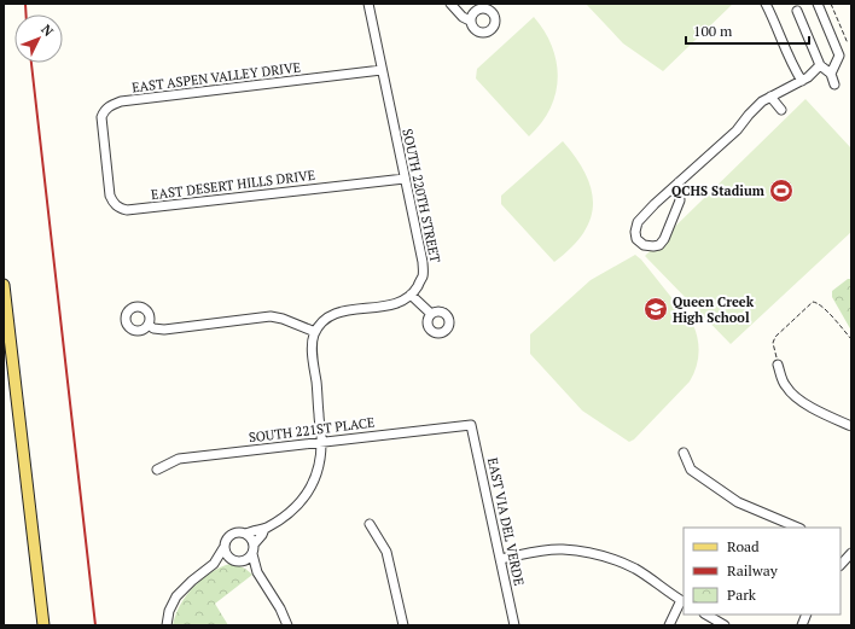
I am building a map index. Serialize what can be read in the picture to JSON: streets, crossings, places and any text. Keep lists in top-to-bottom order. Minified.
{"streets":{"street":["EAST ASPEN VALLEY DRIVE","EAST DESERT HILLS DRIVE","SOUTH 220TH STREET","SOUTH 221ST PLACE","EAST VIA DEL VERDE"]},"crossings":[["EAST ASPEN VALLEY DRIVE","EAST DESERT HILLS DRIVE"],["EAST ASPEN VALLEY DRIVE","SOUTH 220TH STREET"],["EAST DESERT HILLS DRIVE","SOUTH 220TH STREET"],["SOUTH 221ST PLACE","EAST VIA DEL VERDE"]],"places":{"sports":["QCHS Stadium"],"school or university":["Queen Creek High School"]},"legend":["Road","Railway","Park"],"scale_bar":"100 m","north":"top right"}
